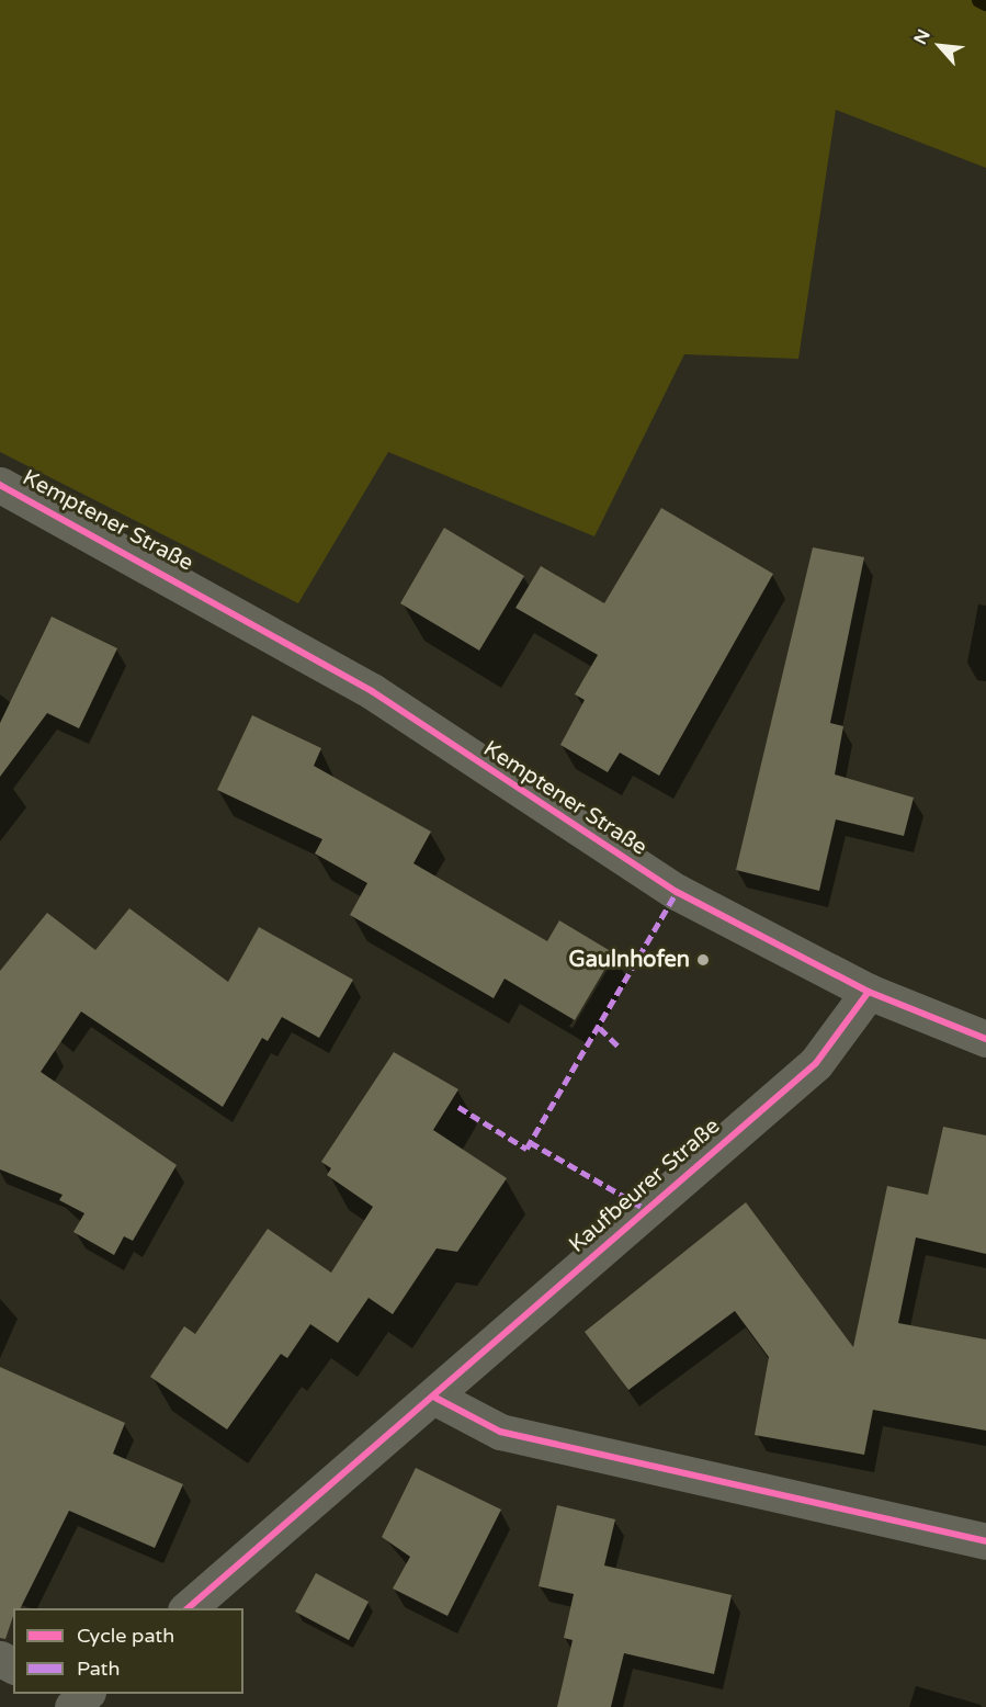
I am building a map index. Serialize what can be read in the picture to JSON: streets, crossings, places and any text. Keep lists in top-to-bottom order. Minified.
{"streets":{"street":["Kemptener Straße","Kaufbeurer Straße"]},"crossings":[["Kemptener Straße","Kaufbeurer Straße"]],"places":["Gaulnhofen"],"legend":["Cycle path","Path"],"north":"top left"}
